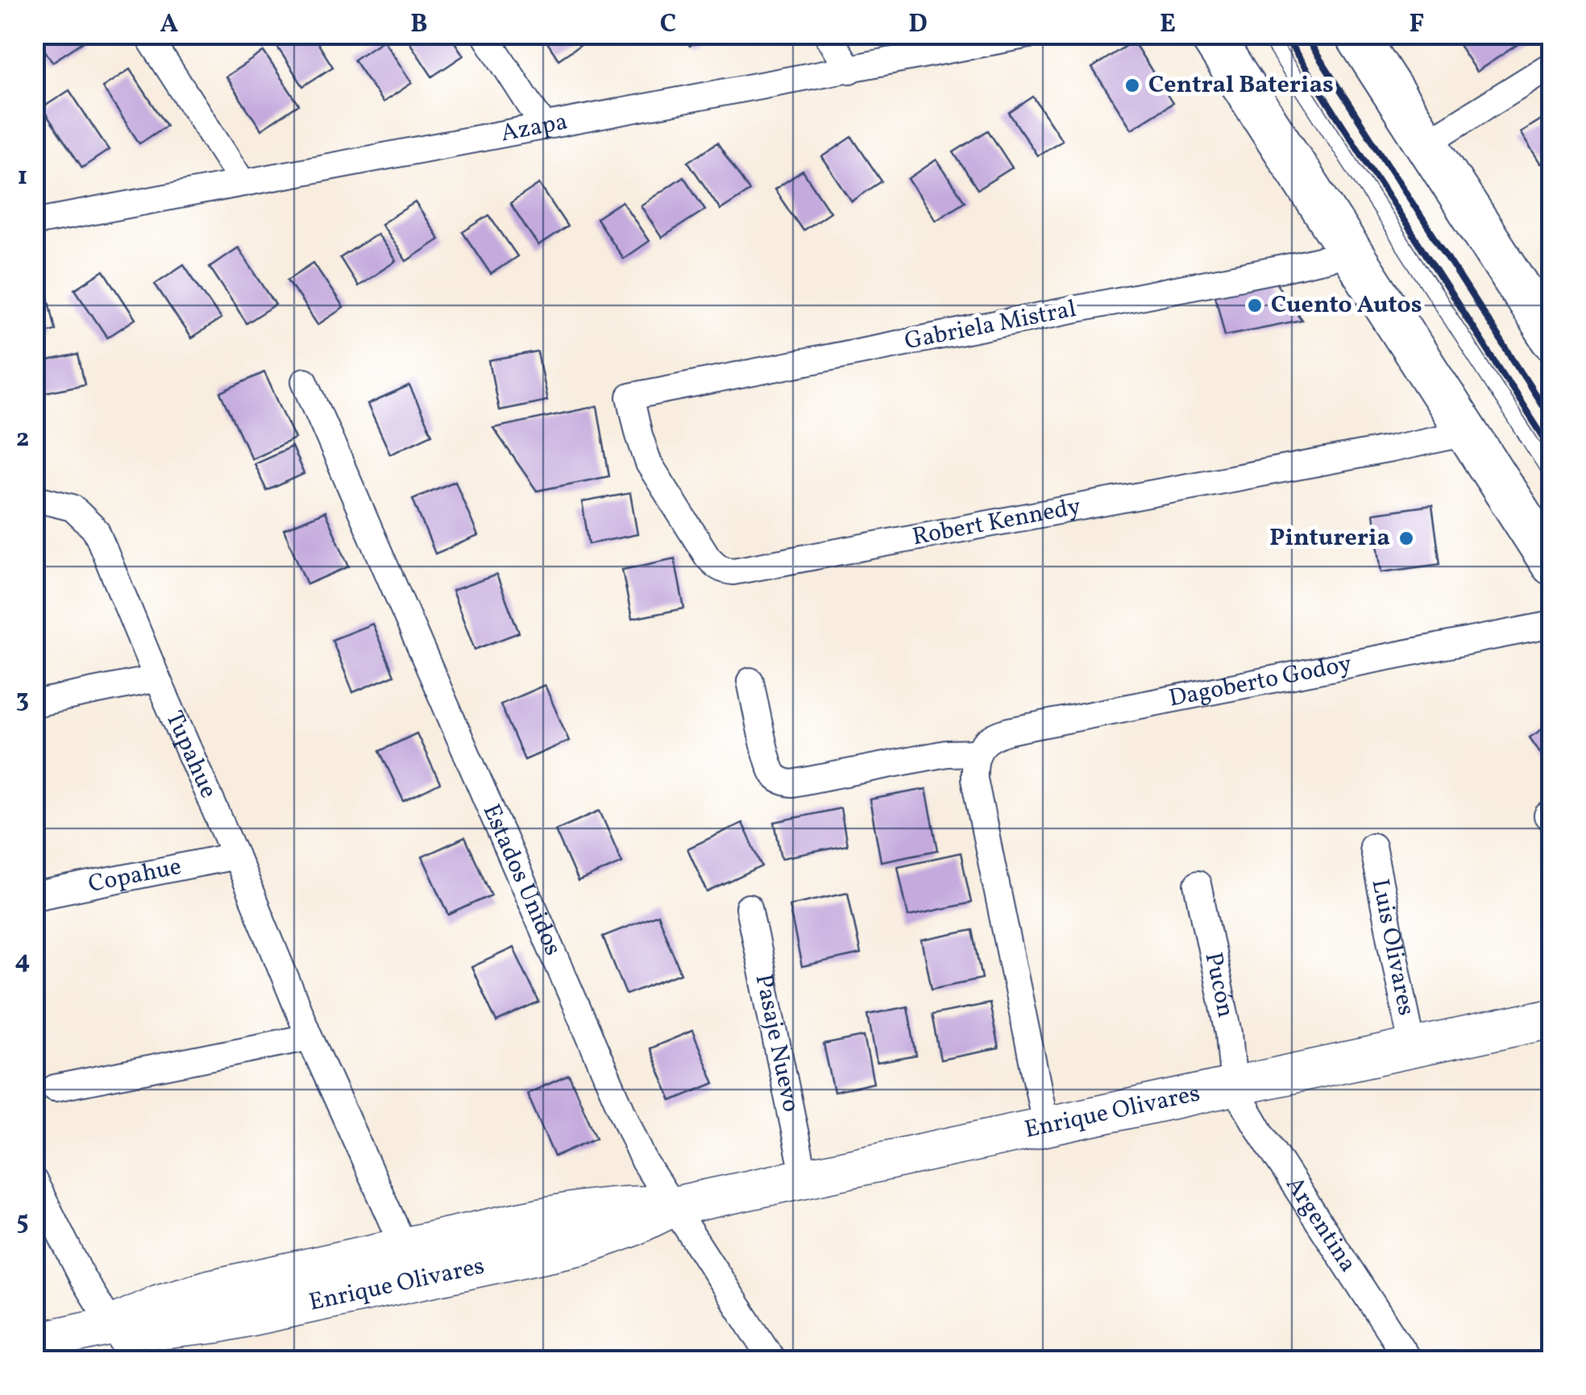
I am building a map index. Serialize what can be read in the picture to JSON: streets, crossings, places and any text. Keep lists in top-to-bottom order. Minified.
{"streets":{"main road":["Enrique Olivares"],"street":["Azapa","Gabriela Mistral","Robert Kennedy","Dagoberto Godoy","Tupahue","Copahue","Estados Unidos","Luis Olivares","Pucón","Pasaje Nuevo","Argentina"]},"crossings":[["Gabriela Mistral","Robert Kennedy"],["Tupahue","Copahue"],["Tupahue","Enrique Olivares"],["Estados Unidos","Enrique Olivares"],["Luis Olivares","Enrique Olivares"],["Pucón","Enrique Olivares"],["Pucón","Argentina"],["Pasaje Nuevo","Enrique Olivares"],["Enrique Olivares","Argentina"]],"places":["Central Baterias","Cuento Autos","Pintureria"],"grid":{"columns":["A","B","C","D","E","F"],"rows":["1","2","3","4","5"]}}
